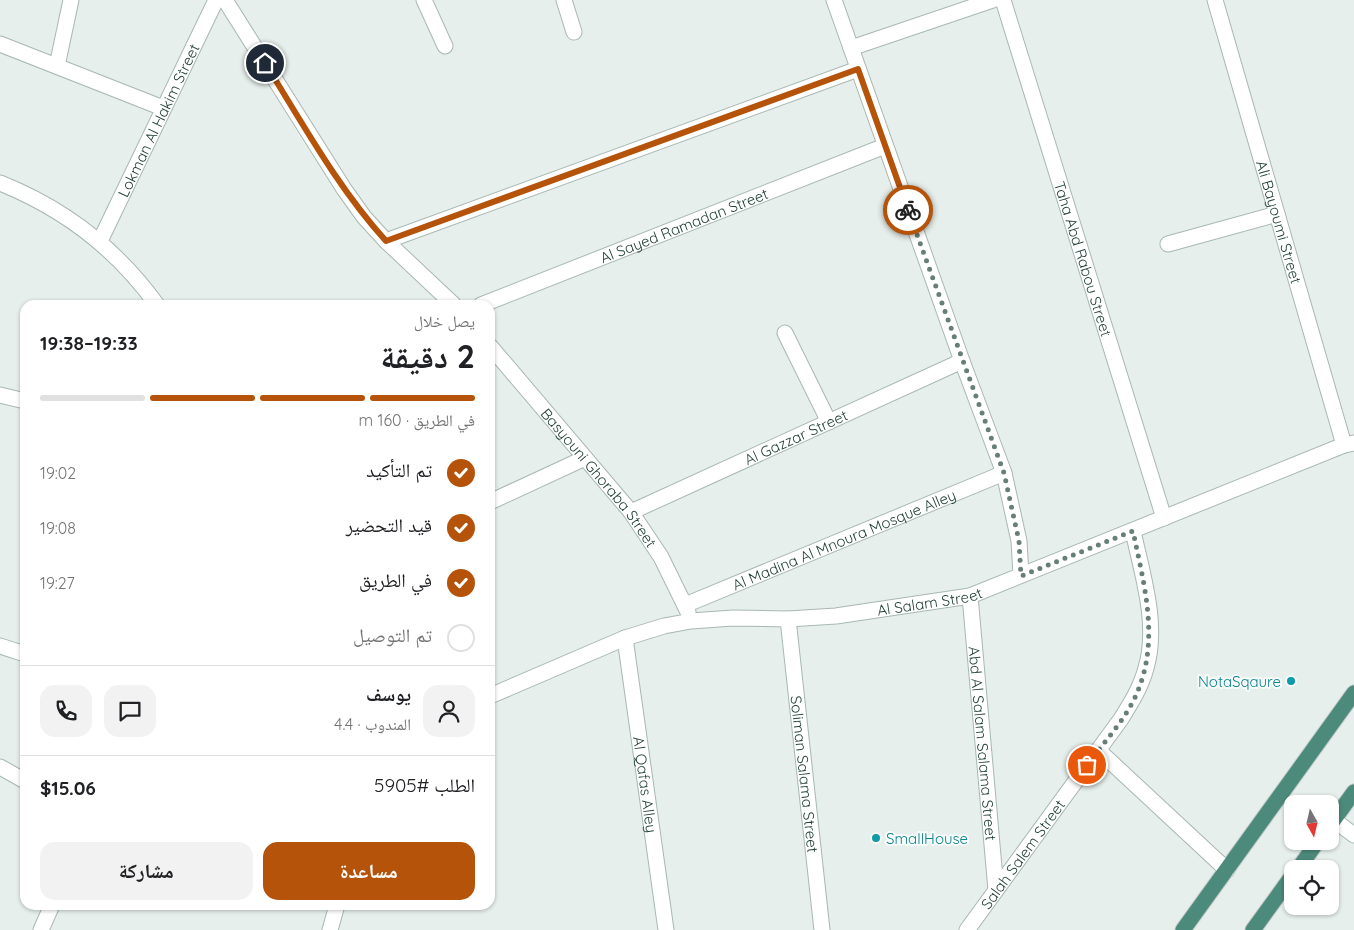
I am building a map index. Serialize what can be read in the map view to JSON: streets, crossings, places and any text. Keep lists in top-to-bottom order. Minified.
{"streets":{"street":["Lokman Al Hakim Street","Ali Bayoumi Street","Al Sayed Ramadan Street","Taha Abd Rabou Street","Al Gazzar Street","Basyouni Ghoraba Street","Al Madina Al Mnoura Mosque Alley","Al Salam Street","Abd Al Salam Salama Street","Soliman Salama Street","Al Qafas Alley","Salah Salem Street"]},"crossings":[["Ali Bayoumi Street","Al Salam Street"],["Taha Abd Rabou Street","Al Salam Street"],["Al Gazzar Street","Basyouni Ghoraba Street"],["Basyouni Ghoraba Street","Al Madina Al Mnoura Mosque Alley"],["Basyouni Ghoraba Street","Al Salam Street"],["Al Salam Street","Abd Al Salam Salama Street"],["Al Salam Street","Soliman Salama Street"],["Al Salam Street","Al Qafas Alley"],["Al Salam Street","Salah Salem Street"],["Abd Al Salam Salama Street","Salah Salem Street"]],"places":["NotaSqaure","SmallHouse"],"north":"bottom","page":{"heading":["2 دقيقة","يصل خلال","19:33–19:38"],"panel":["يوسف","المندوب · 4.4","الطلب #5905","$15.06"],"bar":"في الطريق · 160 m","list":[["تم التأكيد","19:02"],["قيد التحضير","19:08"],["في الطريق","19:27"],"تم التوصيل"],"buttons":["مساعدة","مشاركة"]}}
